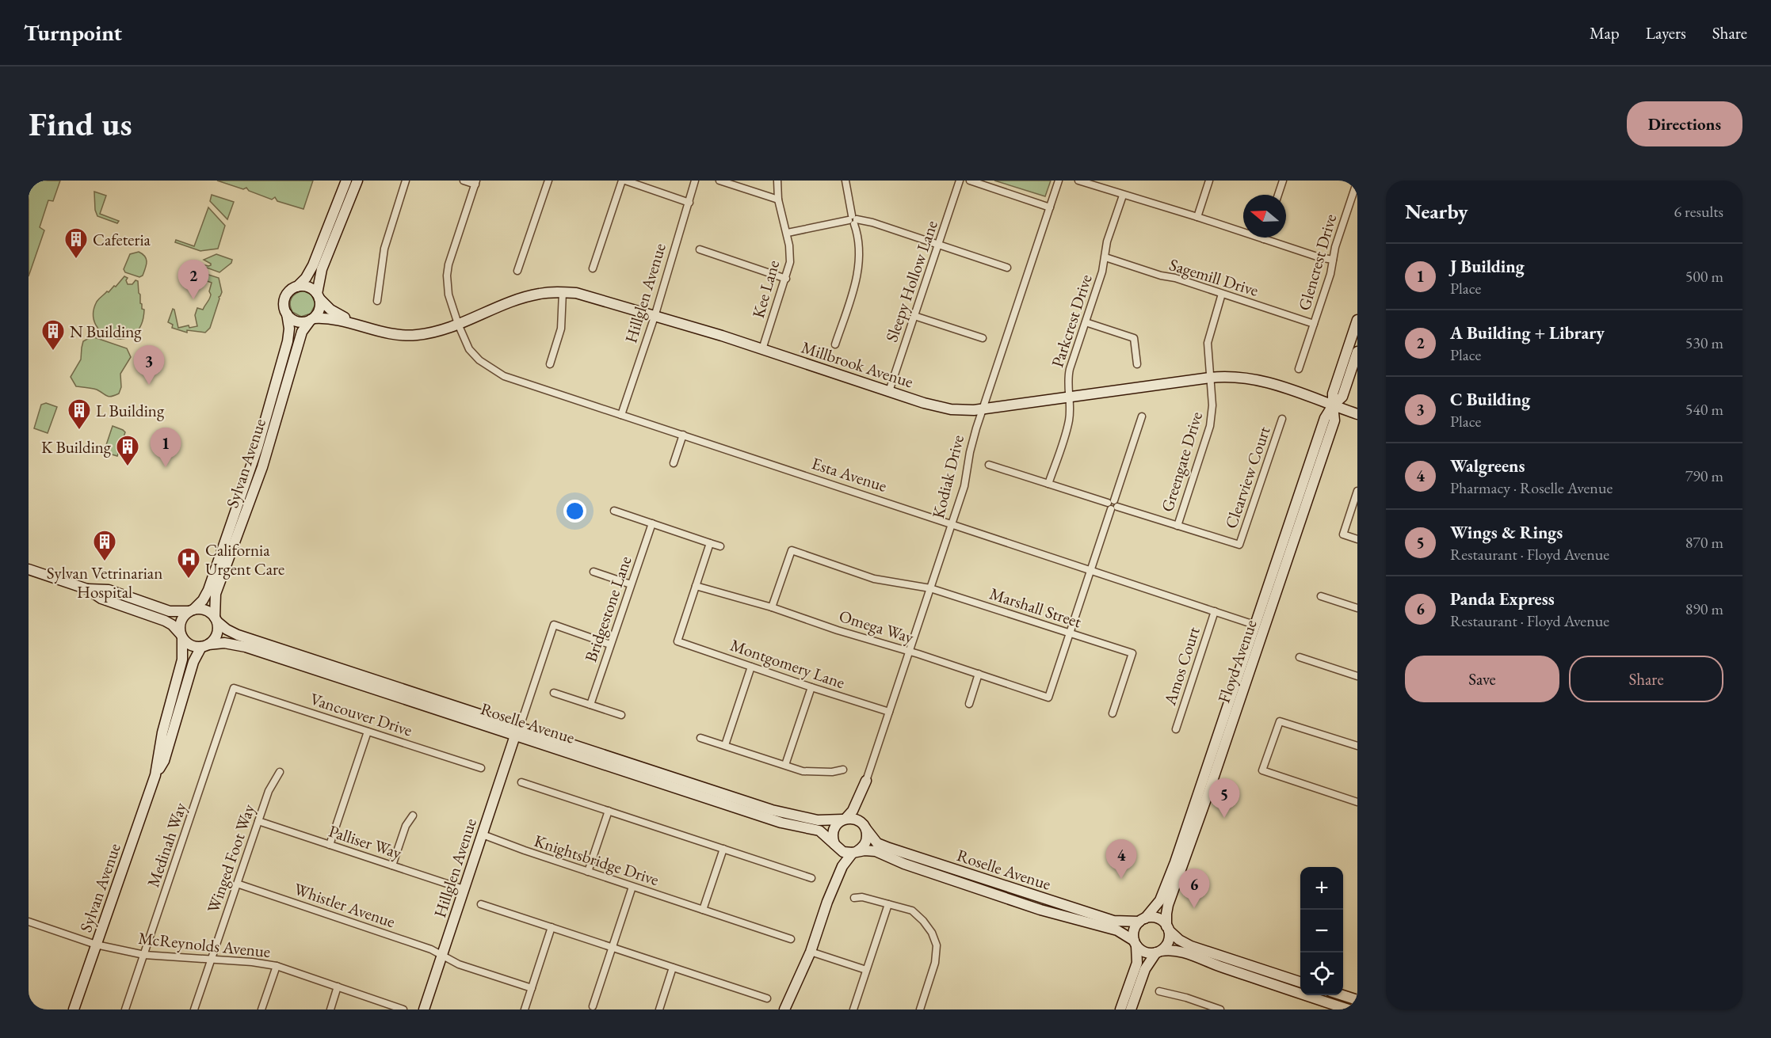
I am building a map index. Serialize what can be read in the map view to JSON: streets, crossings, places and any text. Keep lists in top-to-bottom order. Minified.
{"streets":{"main road":["Hillglen Avenue","Millbrook Avenue","Sylvan Avenue","Kodiak Drive","Floyd Avenue","Roselle Avenue"],"street":["Glencrest Drive","Sagemill Drive","Sleepy Hollow Lane","Kee Lane","Parkcrest Drive","Greengate Drive","Esta Avenue","Clearview Court","Marshall Street","Bridgestone Lane","Omega Way","Montgomery Lane","Amos Court","Vancouver Drive","Palliser Way","Medinah Way","Winged Foot Way","Knightsbridge Drive","Whistler Avenue","McReynolds Avenue"]},"crossings":[["Glencrest Drive","Sagemill Drive"],["Sagemill Drive","Parkcrest Drive"],["Sagemill Drive","Greengate Drive"],["Sleepy Hollow Lane","Millbrook Avenue"],["Kee Lane","Millbrook Avenue"],["Hillglen Avenue","Millbrook Avenue"],["Hillglen Avenue","Esta Avenue"],["Hillglen Avenue","Bridgestone Lane"],["Hillglen Avenue","Roselle Avenue"],["Hillglen Avenue","Palliser Way"],["Hillglen Avenue","Knightsbridge Drive"],["Hillglen Avenue","Whistler Avenue"],["Parkcrest Drive","Millbrook Avenue"],["Millbrook Avenue","Greengate Drive"],["Millbrook Avenue","Sylvan Avenue"],["Millbrook Avenue","Esta Avenue"],["Millbrook Avenue","Kodiak Drive"],["Millbrook Avenue","Floyd Avenue"],["Greengate Drive","Clearview Court"],["Sylvan Avenue","Roselle Avenue"],["Sylvan Avenue","McReynolds Avenue"],["Esta Avenue","Kodiak Drive"],["Esta Avenue","Floyd Avenue"],["Esta Avenue","Amos Court"],["Kodiak Drive","Marshall Street"],["Kodiak Drive","Omega Way"],["Kodiak Drive","Montgomery Lane"],["Kodiak Drive","Roselle Avenue"],["Marshall Street","Omega Way"],["Omega Way","Montgomery Lane"],["Floyd Avenue","Roselle Avenue"],["Vancouver Drive","Medinah Way"],["Palliser Way","Winged Foot Way"],["Medinah Way","McReynolds Avenue"],["Winged Foot Way","Whistler Avenue"],["Winged Foot Way","McReynolds Avenue"]],"places":{"building":["Cafeteria","N Building","L Building","K Building","Sylvan Vetrinarian Hospital"],"hospital":["California Urgent Care"]},"north":"left","page":{"header":"Turnpoint","nav":["Map","Layers","Share"],"buttons":["Directions",["Save","Share"]],"title":"Find us","heading":["Nearby","6 results"],"list":[{"mark":"1","name":"J Building","note":"Place","value":"500 m"},{"mark":"2","name":"A Building + Library","note":"Place","value":"530 m"},{"mark":"3","name":"C Building","note":"Place","value":"540 m"},{"mark":"4","name":"Walgreens","note":"Pharmacy · Roselle Avenue","value":"790 m"},{"mark":"5","name":"Wings & Rings","note":"Restaurant · Floyd Avenue","value":"870 m"},{"mark":"6","name":"Panda Express","note":"Restaurant · Floyd Avenue","value":"890 m"}],"pins":["2","3","1","5","4","6"],"map_buttons":["+","−"]}}
